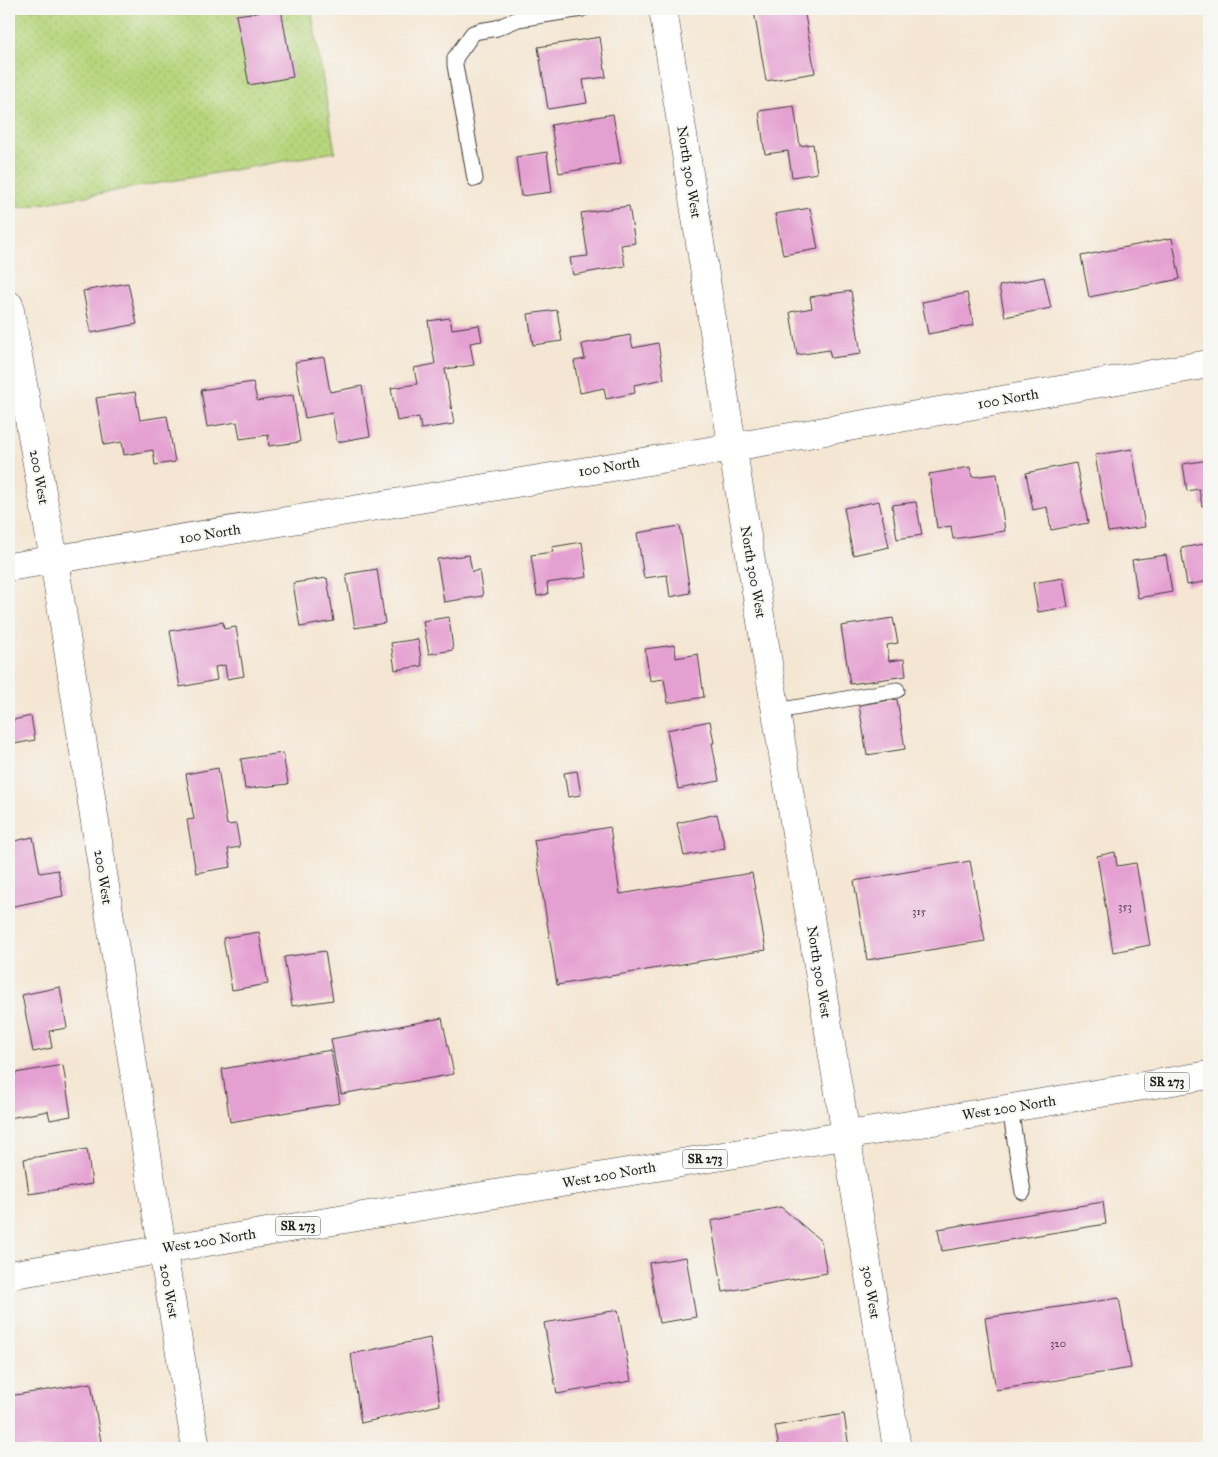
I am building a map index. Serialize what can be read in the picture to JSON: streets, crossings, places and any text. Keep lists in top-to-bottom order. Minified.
{"streets":{"street":["North 300 West","100 North","200 West","SR 273","West 200 North","300 West"]},"crossings":[["North 300 West","100 North"],["North 300 West","West 200 North"],["North 300 West","300 West"],["100 North","200 West"],["200 West","West 200 North"],["West 200 North","300 West"]],"house_numbers":["353","315","320"]}
